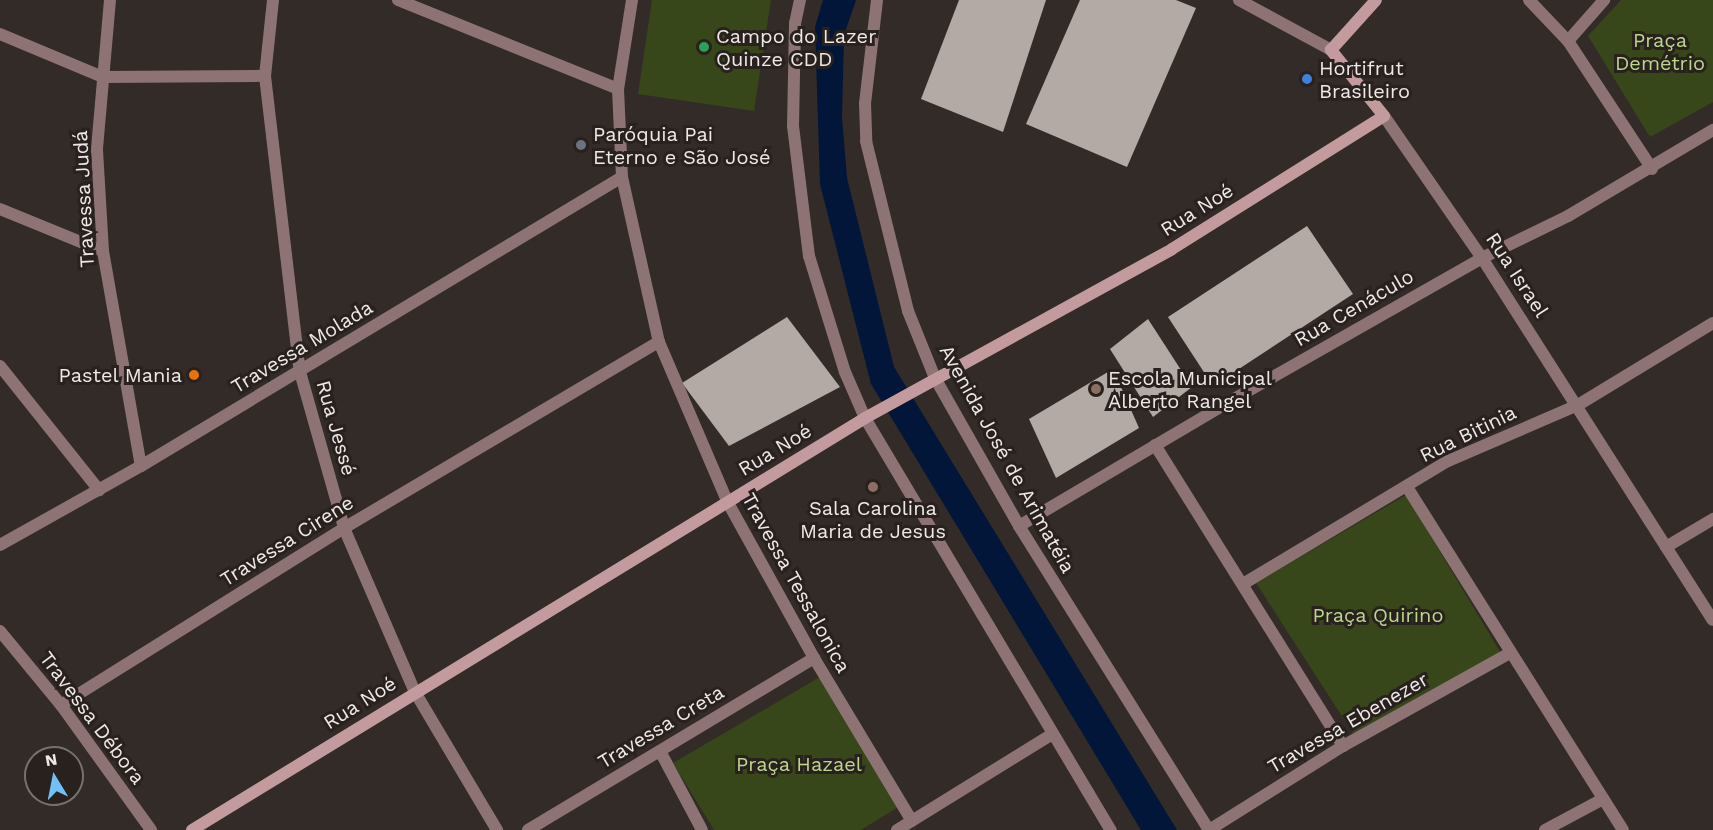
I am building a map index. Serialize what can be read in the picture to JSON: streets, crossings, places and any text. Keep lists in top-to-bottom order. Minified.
{"streets":{"street":["Travessa Judá","Rua Noé","Rua Israel","Rua Cenáculo","Travessa Molada","Rua Jessé","Rua Bitinia","Avenida José de Arimatéia","Travessa Cirene","Travessa Tessalonica","Travessa Débora","Travessa Ebenezer","Travessa Creta"]},"crossings":[["Travessa Judá","Travessa Molada"],["Rua Noé","Rua Israel"],["Rua Noé","Rua Jessé"],["Rua Noé","Avenida José de Arimatéia"],["Rua Noé","Travessa Tessalonica"],["Rua Israel","Rua Cenáculo"],["Rua Israel","Rua Bitinia"],["Rua Cenáculo","Avenida José de Arimatéia"],["Travessa Molada","Rua Jessé"],["Travessa Molada","Travessa Tessalonica"],["Rua Jessé","Travessa Cirene"],["Avenida José de Arimatéia","Travessa Ebenezer"],["Travessa Cirene","Travessa Tessalonica"],["Travessa Cirene","Travessa Débora"],["Travessa Tessalonica","Travessa Creta"]],"parks":["Praça Demétrio","Praça Quirino","Praça Hazael"],"places":["Campo do Lazer Quinze CDD","Hortifrut Brasileiro","Paróquia Pai Eterno e São José","Pastel Mania","Escola Municipal Alberto Rangel","Sala Carolina Maria de Jesus"],"north":"top"}
